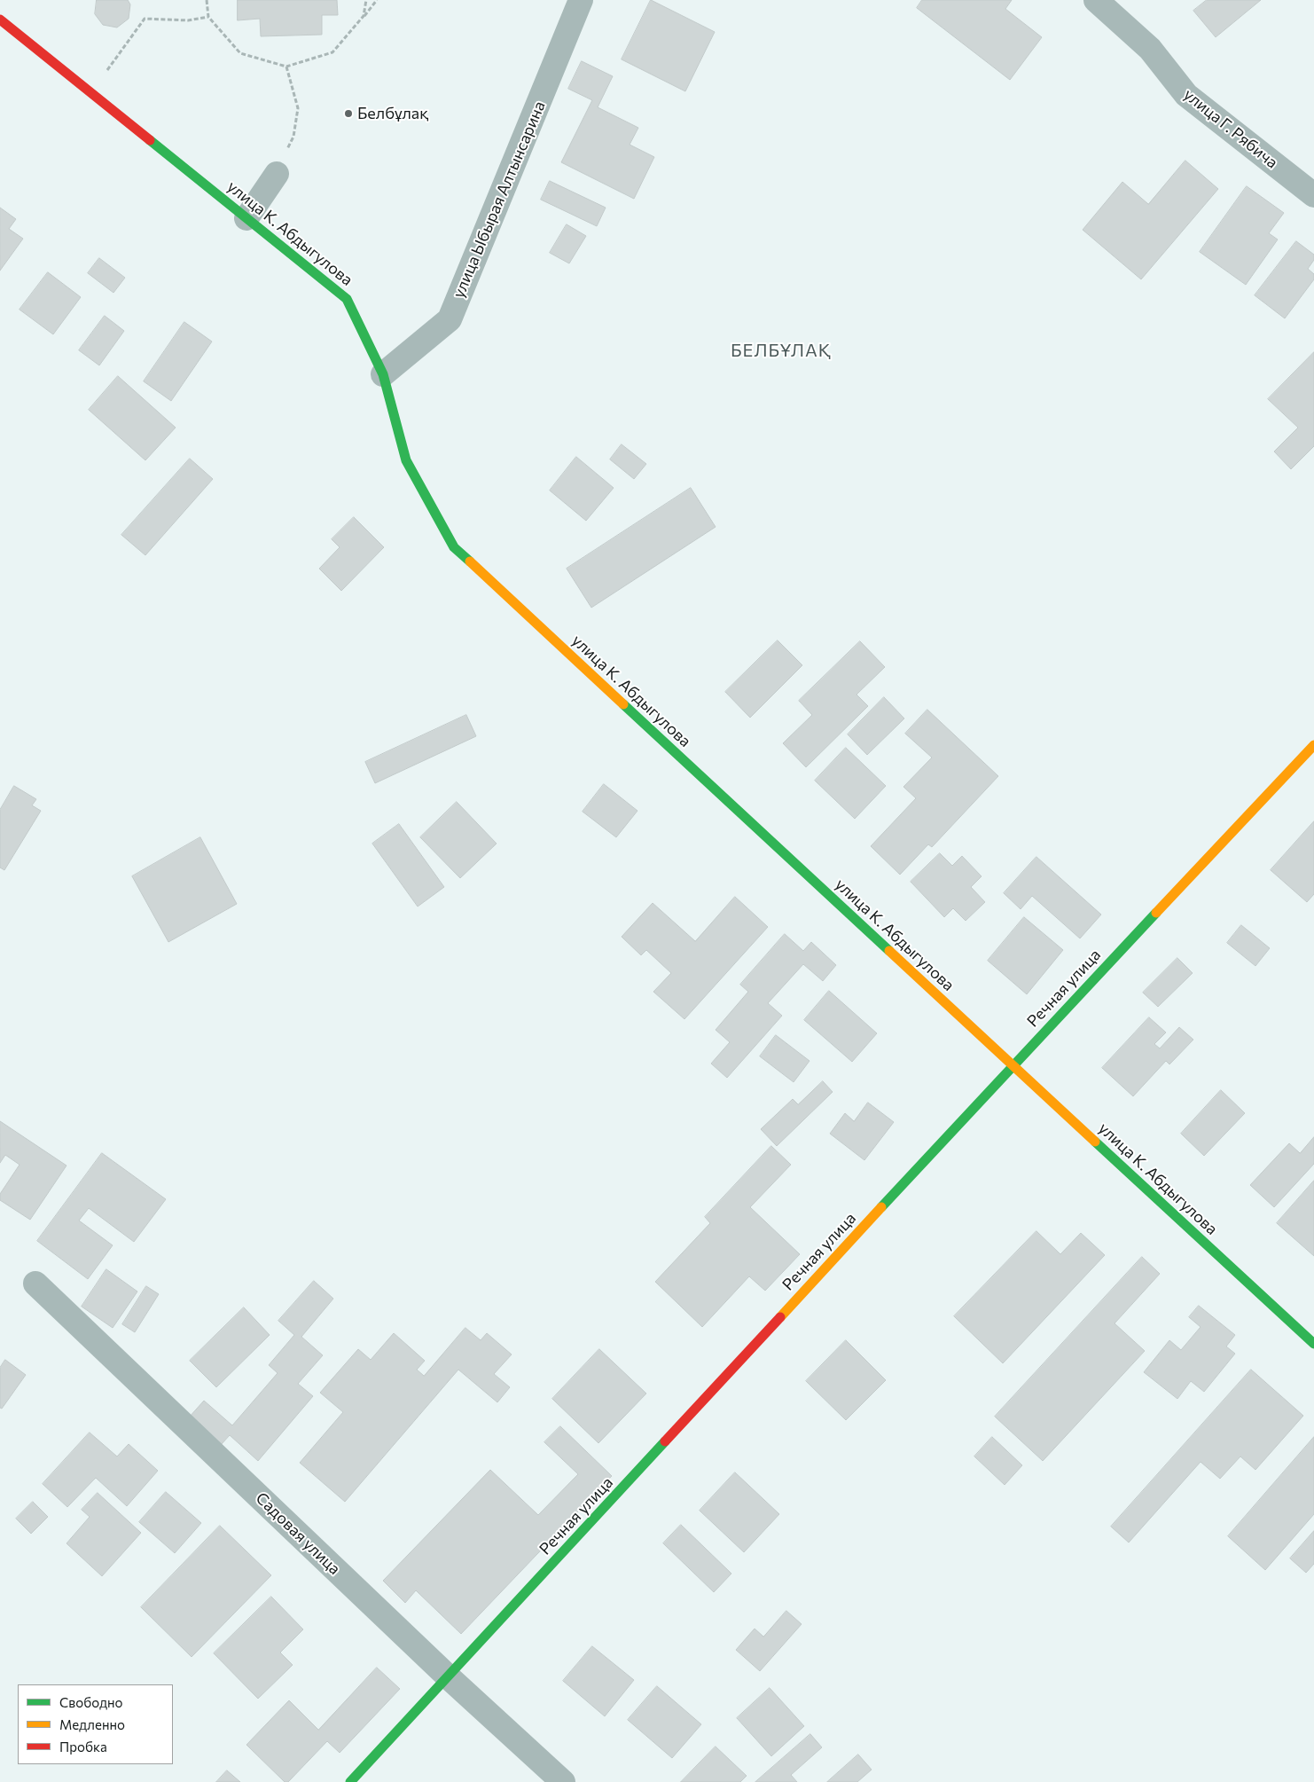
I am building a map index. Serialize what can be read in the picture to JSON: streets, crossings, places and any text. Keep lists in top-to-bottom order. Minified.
{"streets":{"street":["улица Г. Рябича","улица Ыбырая Алтынсарина","улица К. Абдыгулова","Речная улица","Садовая улица"]},"crossings":[["улица Ыбырая Алтынсарина","улица К. Абдыгулова"],["улица К. Абдыгулова","Речная улица"],["Речная улица","Садовая улица"]],"districts":["БЕЛБҰЛАҚ"],"places":["Белбұлақ"],"legend":["Свободно","Медленно","Пробка"]}
